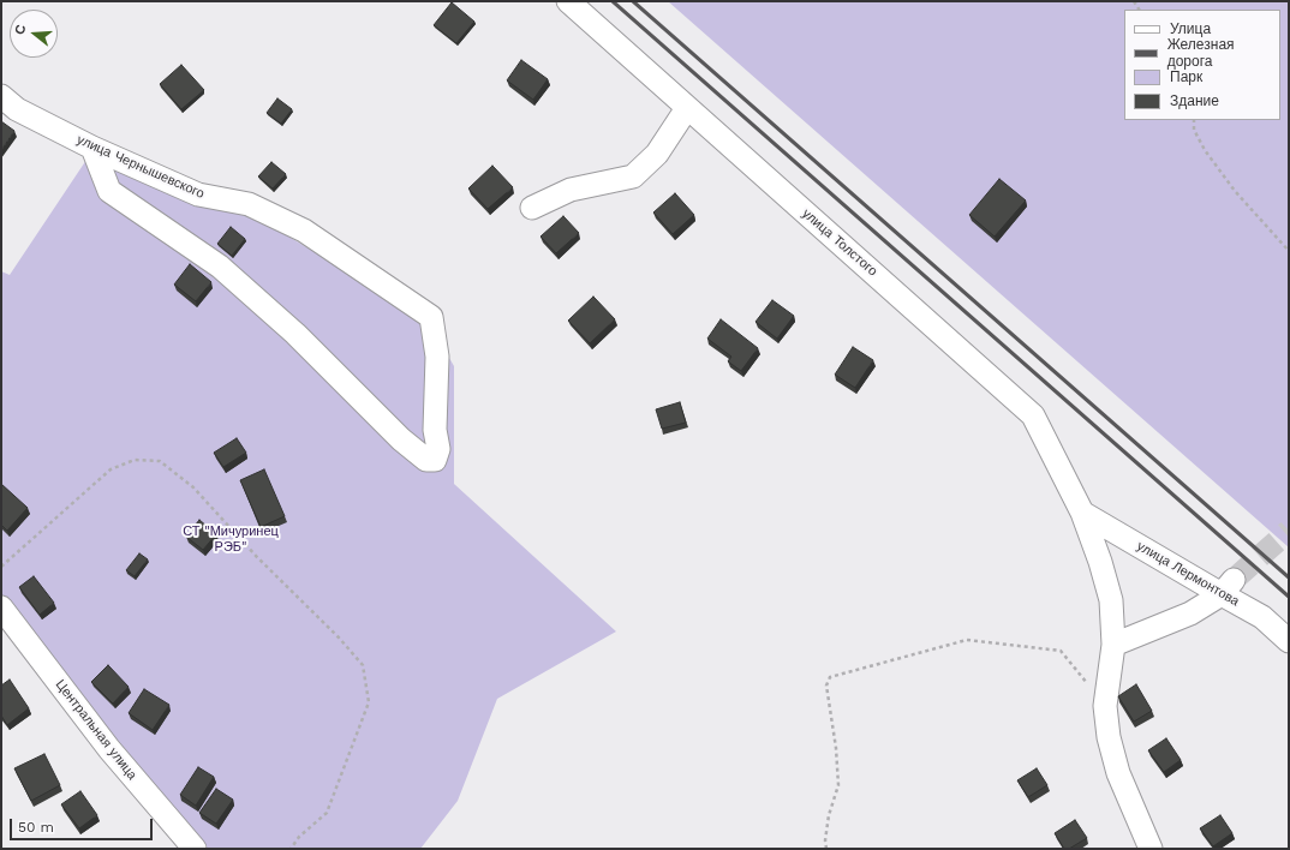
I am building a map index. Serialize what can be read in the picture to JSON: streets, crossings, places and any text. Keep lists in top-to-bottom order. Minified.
{"streets":{"street":["улица Чернышевского","улица Толстого","улица Лермонтова","Центральная улица"]},"crossings":[["улица Толстого","улица Лермонтова"]],"parks":["СТ \"Мичуринец РЭБ\""],"legend":["Улица","Железная дорога","Парк","Здание"],"scale_bar":"50 m","north":"left"}
